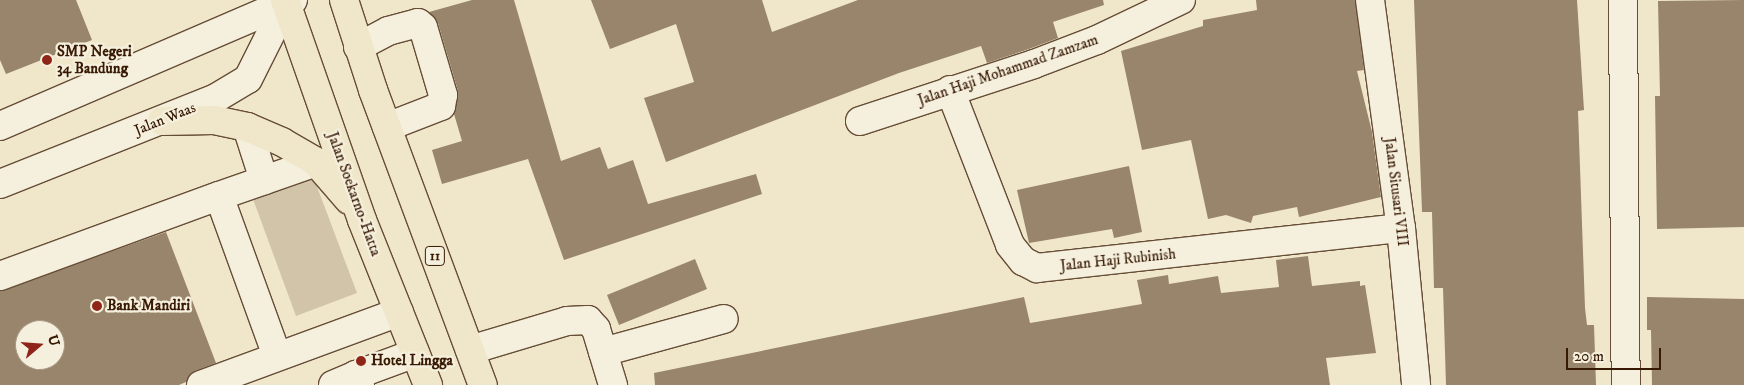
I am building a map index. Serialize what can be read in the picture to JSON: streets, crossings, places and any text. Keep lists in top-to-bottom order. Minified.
{"streets":{"highway":["Jalan Soekarno-Hatta","11"],"street":["Jalan Haji Mohammad Zamzam","Jalan Waas","Jalan Situsari VIII","Jalan Haji Rubinish"]},"crossings":[["Jalan Haji Mohammad Zamzam","Jalan Haji Rubinish"],["Jalan Waas","Jalan Soekarno-Hatta"],["Jalan Situsari VIII","Jalan Haji Rubinish"]],"places":["SMP Negeri 34 Bandung","Bank Mandiri","Hotel Lingga"],"scale_bar":"20 m","north":"right"}
